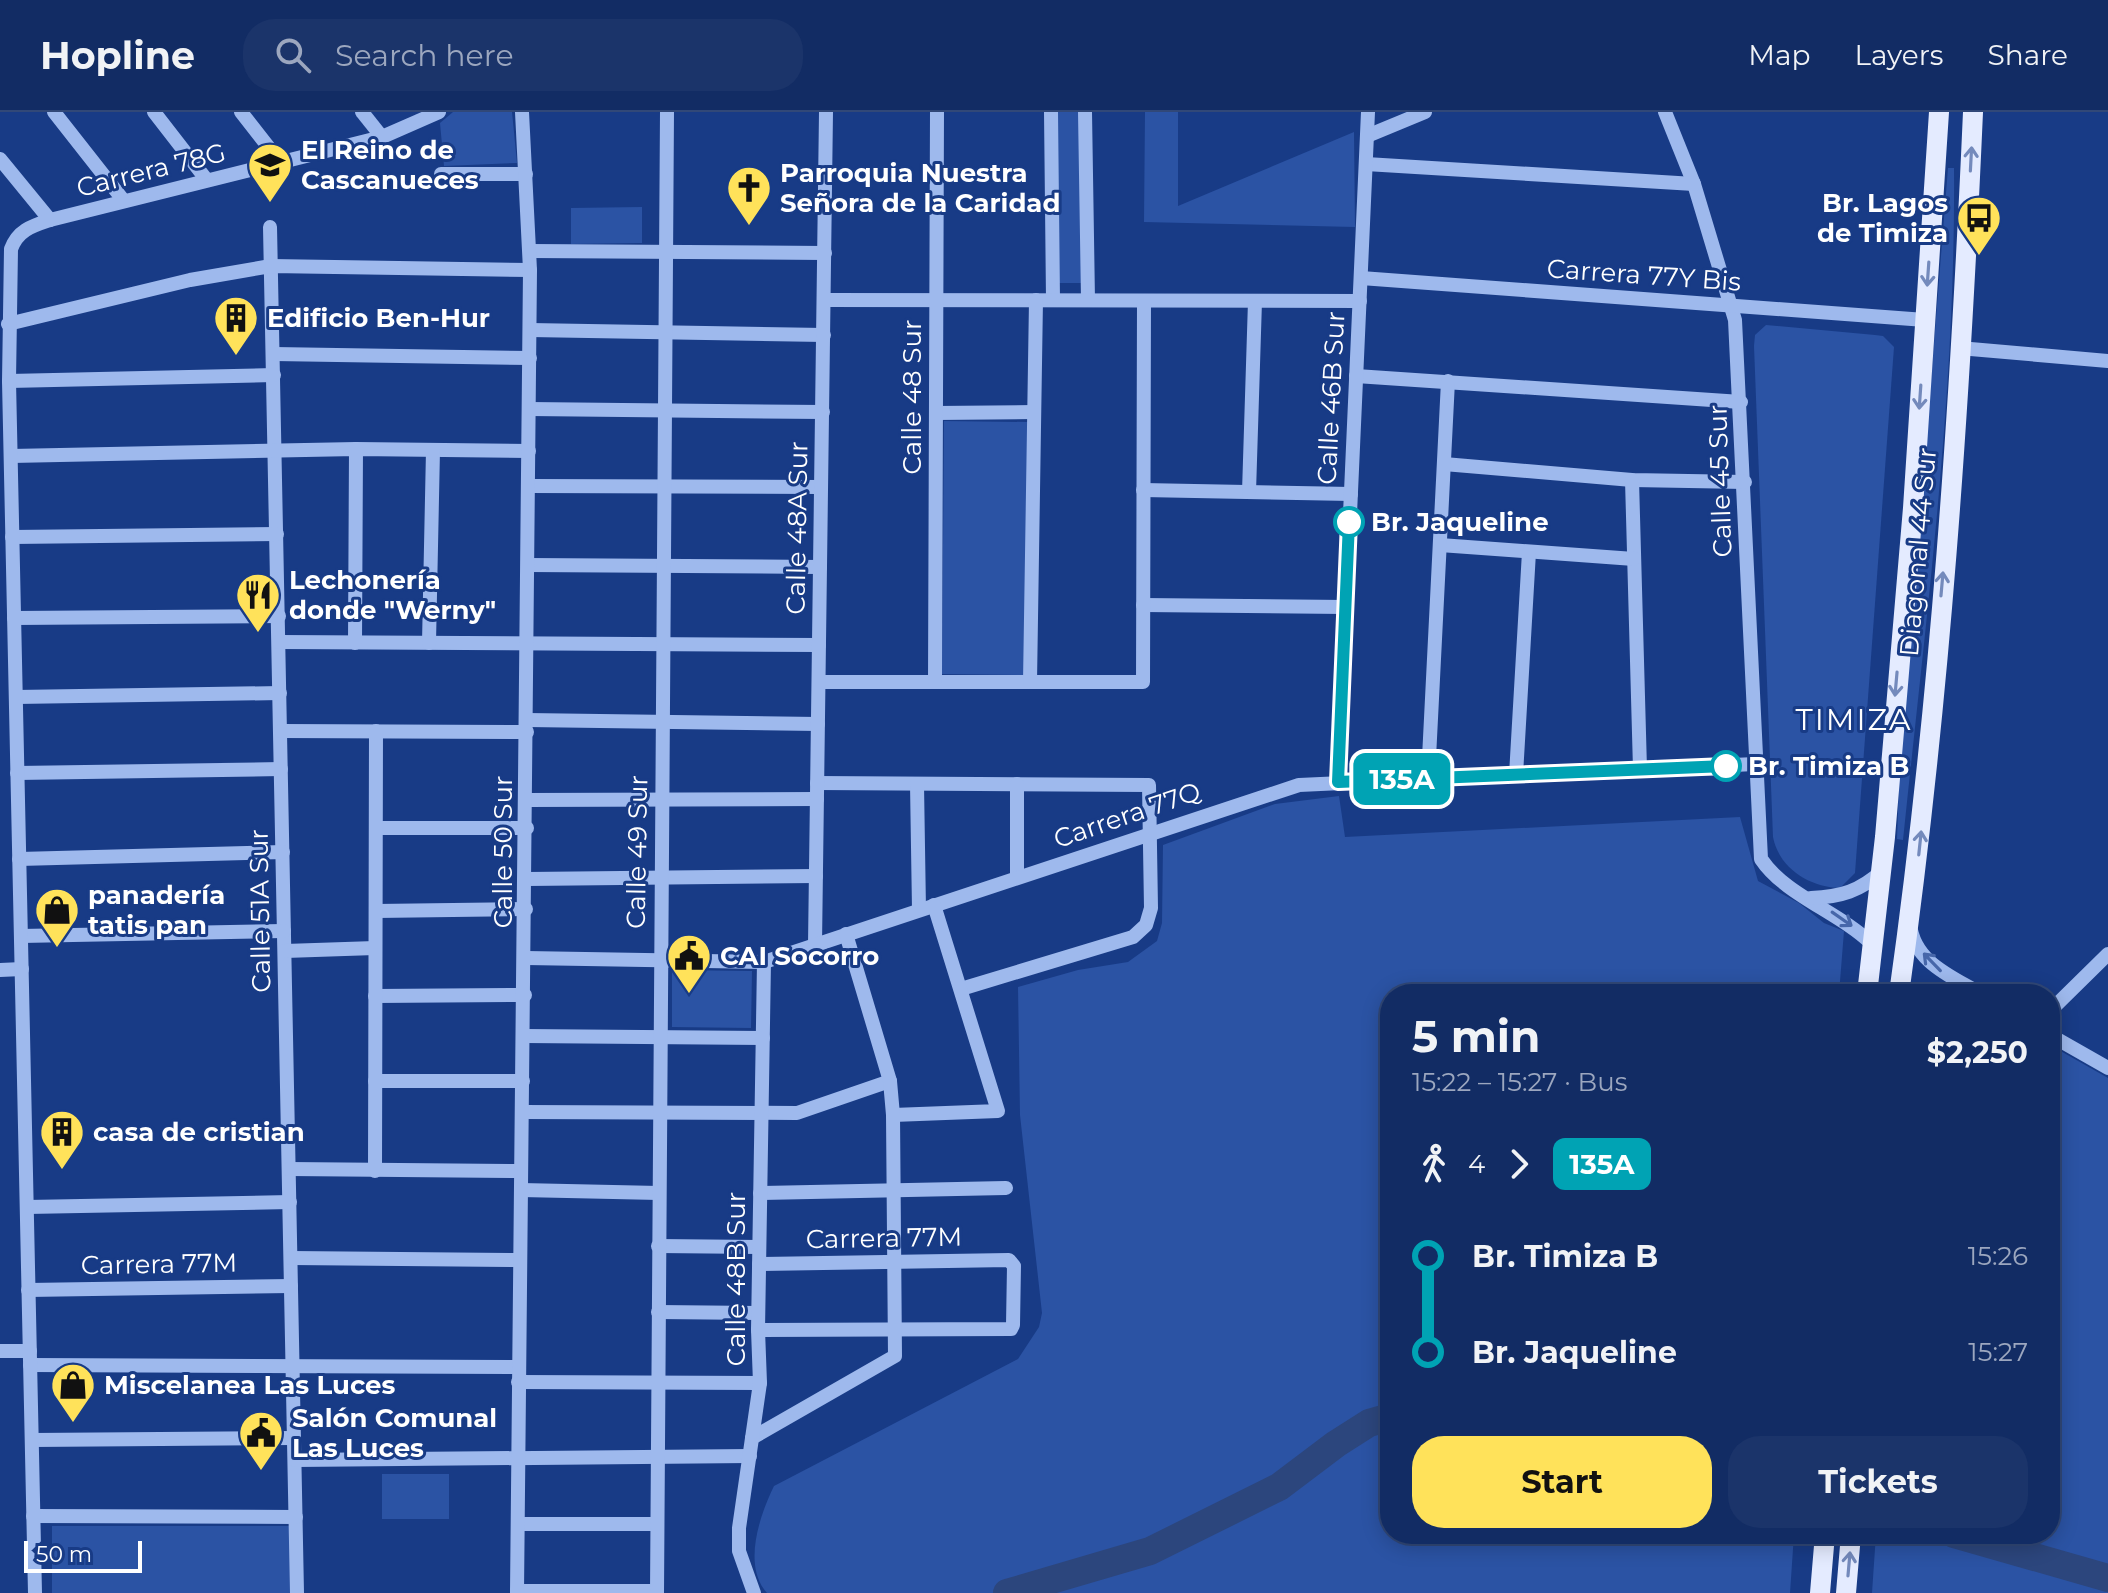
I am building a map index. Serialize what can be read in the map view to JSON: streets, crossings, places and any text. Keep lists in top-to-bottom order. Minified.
{"streets":{"main road":["Diagonal 44 Sur"],"street":["Carrera 78G","Carrera 77Y Bis","Calle 48 Sur","Calle 46B Sur","Calle 45 Sur","Calle 48A Sur","Carrera 77Q","Calle 50 Sur","Calle 49 Sur","Calle 51A Sur","Carrera 77M","Calle 48B Sur"]},"crossings":[["Carrera 77Y Bis","Calle 46B Sur"],["Carrera 77Y Bis","Calle 45 Sur"],["Carrera 77Y Bis","Diagonal 44 Sur"],["Calle 46B Sur","Carrera 77Q"],["Calle 45 Sur","Carrera 77Q"],["Calle 48A Sur","Carrera 77Q"],["Carrera 77Q","Calle 50 Sur"],["Carrera 77Q","Calle 49 Sur"],["Carrera 77Q","Calle 48B Sur"],["Calle 51A Sur","Carrera 77M"],["Carrera 77M","Calle 48B Sur"]],"districts":["TIMIZA"],"places":{"school or university":["El Reino de Cascanueces"],"church":["Parroquia Nuestra Señora de la Caridad"],"bus stop":["Br. Lagos de Timiza"],"building":["Edificio Ben-Hur","casa de cristian"],"other":["Br. Jaqueline","Br. Timiza B"],"restaurant":["Lechonería donde \"Werny\""],"shop":["panadería tatis pan","Miscelanea Las Luces"],"public building":["CAI Socorro","Salón Comunal Las Luces"]},"lines":["bus line 135A"],"scale_bar":"50 m","page":{"header":"Hopline","search":"Search here","nav":["Map","Layers","Share"],"on_map":"135A","heading":["5 min","15:22 – 15:27 · Bus","$2,250"],"legs":["4","135A"],"list":[{"name":"Br. Timiza B","value":"15:26"},{"name":"Br. Jaqueline","value":"15:27"}],"buttons":["Start","Tickets"],"scale":"50 m"}}
